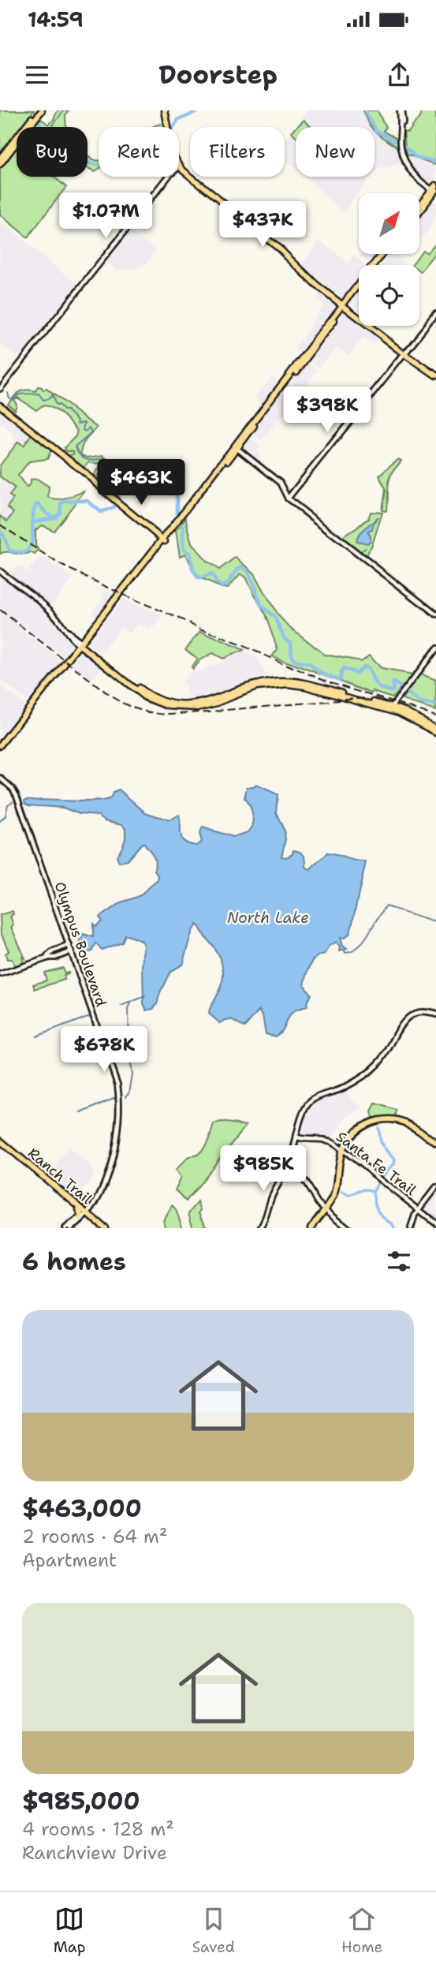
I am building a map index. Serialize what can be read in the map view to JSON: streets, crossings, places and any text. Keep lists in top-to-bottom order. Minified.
{"streets":{"main road":["Ranch Trail"],"street":["Olympus Boulevard","Santa Fe Trail"]},"crossings":[["Olympus Boulevard","Ranch Trail"]],"water":["North Lake"],"north":"top right","page":{"status":"14:59","header":"Doorstep","chip":["Buy","Rent","Filters","New"],"price":["$1.07M","$437K","$398K","$463K","$678K","$985K"],"heading":"6 homes","list":[{"name":"$463,000","note":"2 rooms · 64 m² · Apartment"},{"name":"$985,000","note":"4 rooms · 128 m² · Ranchview Drive"}],"tabs":["Map","Saved","Home"]}}
